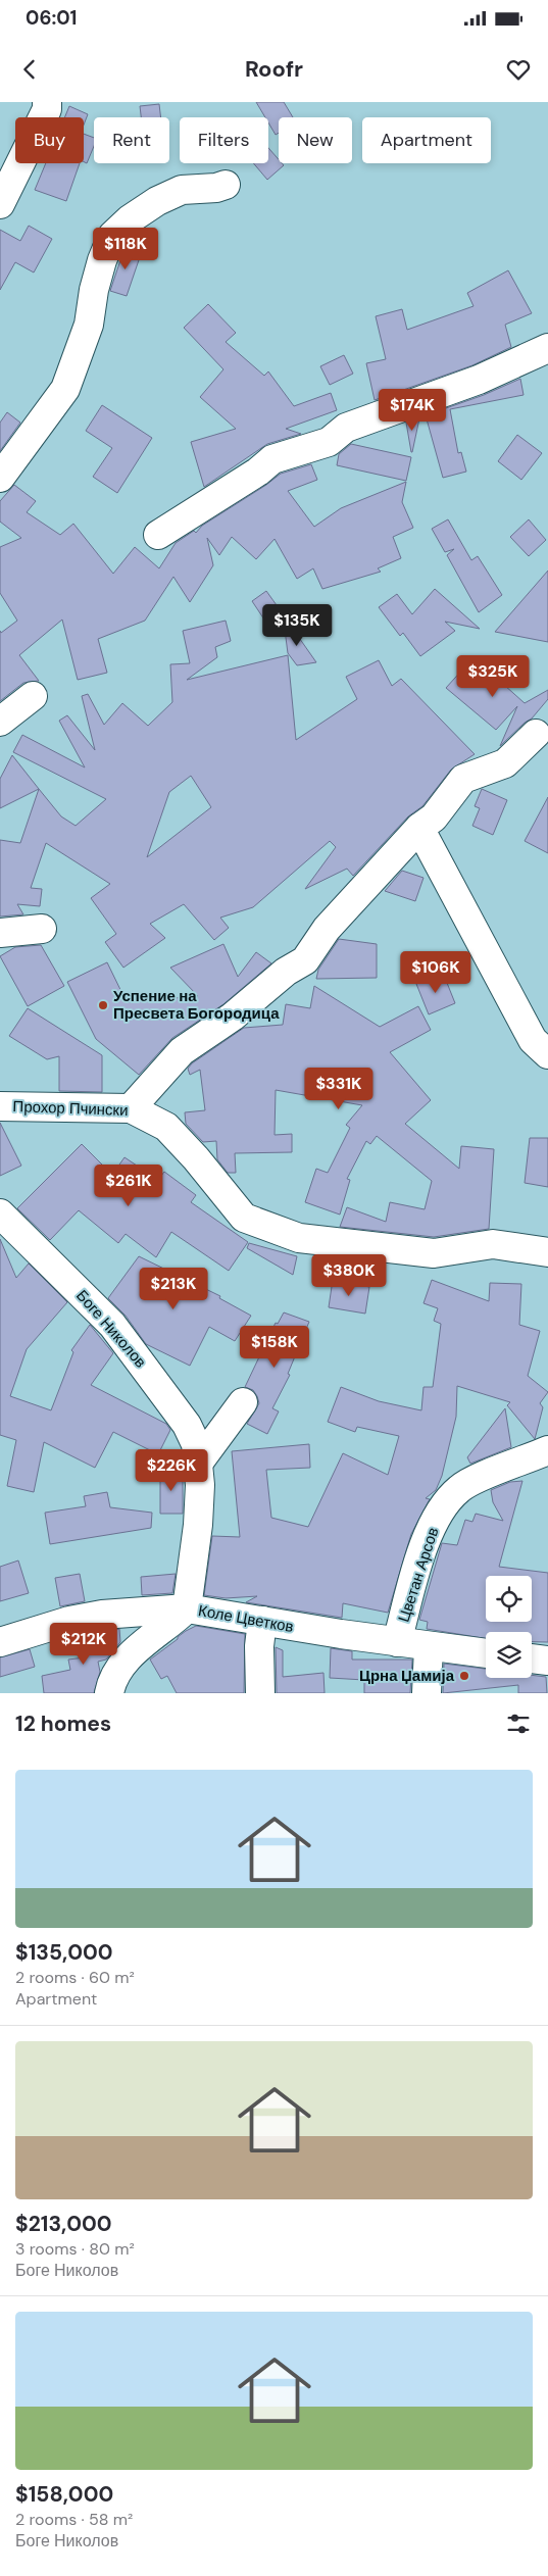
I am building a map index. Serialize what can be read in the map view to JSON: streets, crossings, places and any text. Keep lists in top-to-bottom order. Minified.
{"streets":{"street":["Прохор Пчински","Боге Николов","Цветан Арсов","Коле Цветков"]},"crossings":[["Боге Николов","Коле Цветков"],["Цветан Арсов","Коле Цветков"]],"places":["Успение на Пресвета Богородица","Црна Џамија"],"page":{"status":"06:01","header":"Roofr","chip":["Buy","Rent","Filters","New","Apartment"],"price":["$118K","$174K","$135K","$325K","$106K","$331K","$261K","$380K","$213K","$158K","$226K","$212K"],"heading":"12 homes","list":[{"name":"$135,000","note":"2 rooms · 60 m² · Apartment"},{"name":"$213,000","note":"3 rooms · 80 m² · Боге Николов"},{"name":"$158,000","note":"2 rooms · 58 m² · Боге Николов"}]}}
